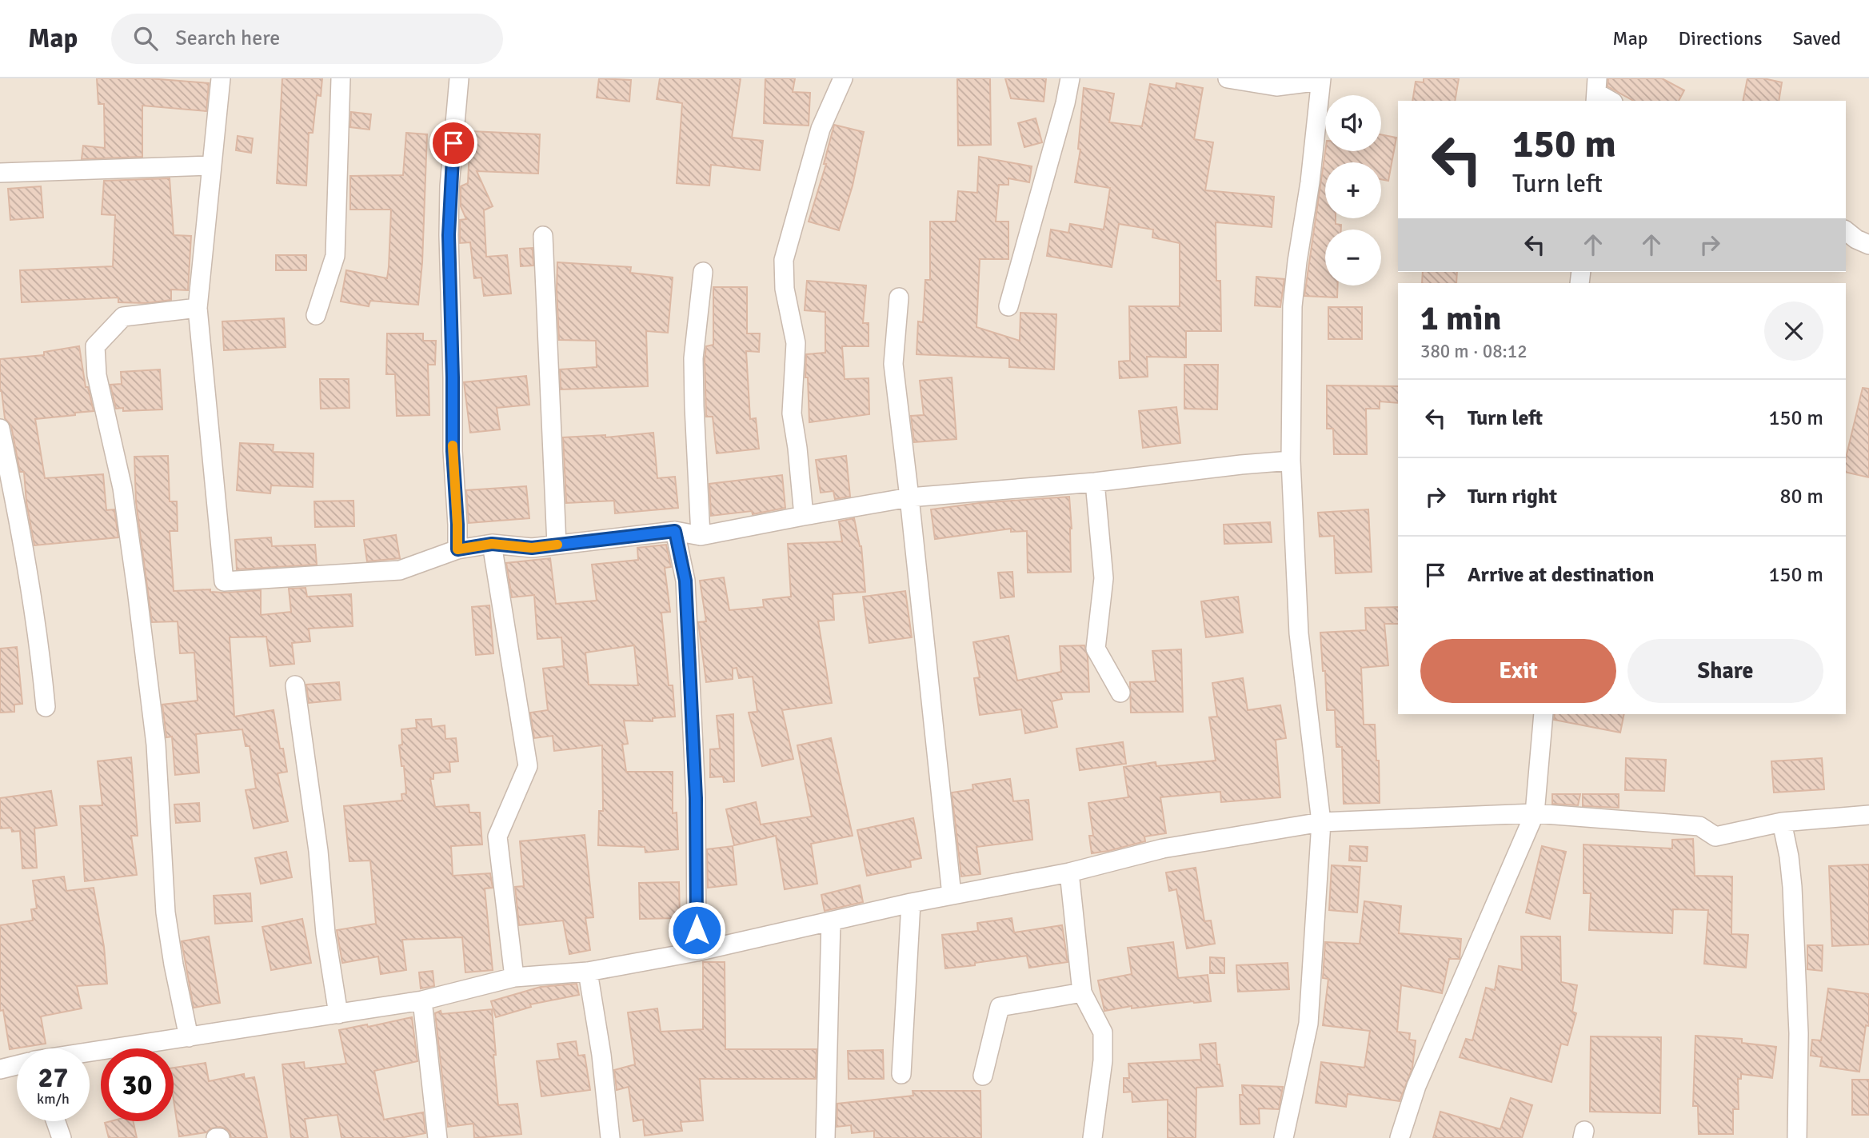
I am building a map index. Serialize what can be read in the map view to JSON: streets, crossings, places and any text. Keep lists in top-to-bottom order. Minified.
{"page":{"header":"Map","search":"Search here","nav":["Map","Directions","Saved"],"map_buttons":["+","−"],"turn":["150 m","Turn left"],"heading":["1 min","380 m · 08:12"],"list":[{"name":"Turn left","value":"150 m"},{"name":"Turn right","value":"80 m"},{"name":"Arrive at destination","value":"150 m"}],"buttons":["Exit","Share"],"speed":"27 km/h","limit":"30"}}
